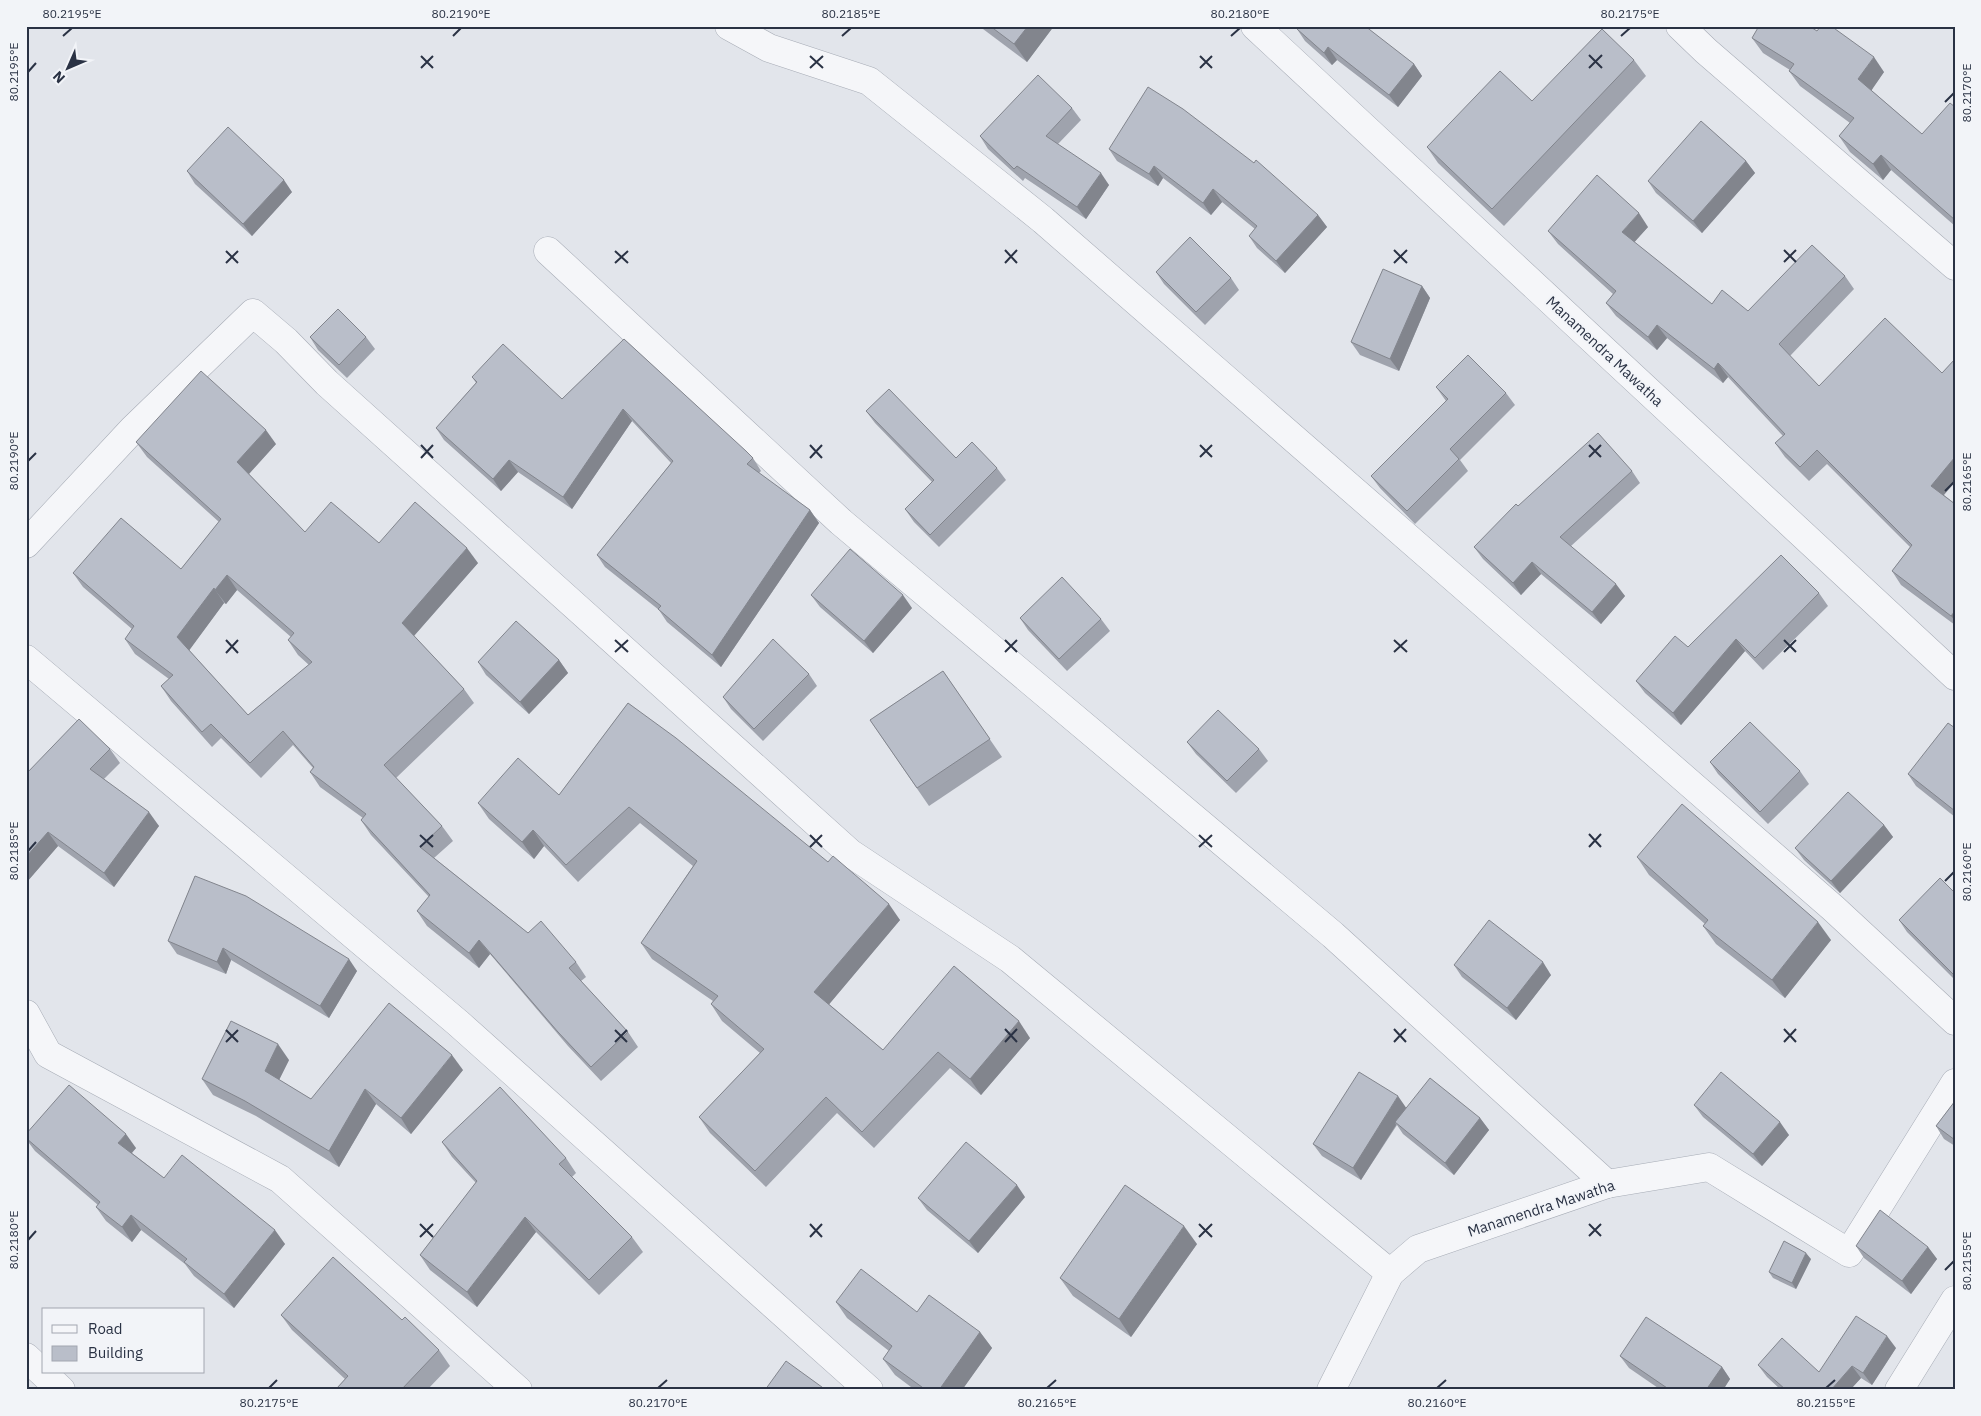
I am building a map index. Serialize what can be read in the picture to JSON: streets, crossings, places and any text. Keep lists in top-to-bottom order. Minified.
{"streets":{"street":["Manamendra Mawatha"]},"legend":["Road","Building"],"north":"bottom left","coordinates":["80.2195°E","80.2190°E","80.2185°E","80.2180°E","80.2175°E","80.2170°E","80.2165°E","80.2160°E","80.2155°E"]}
